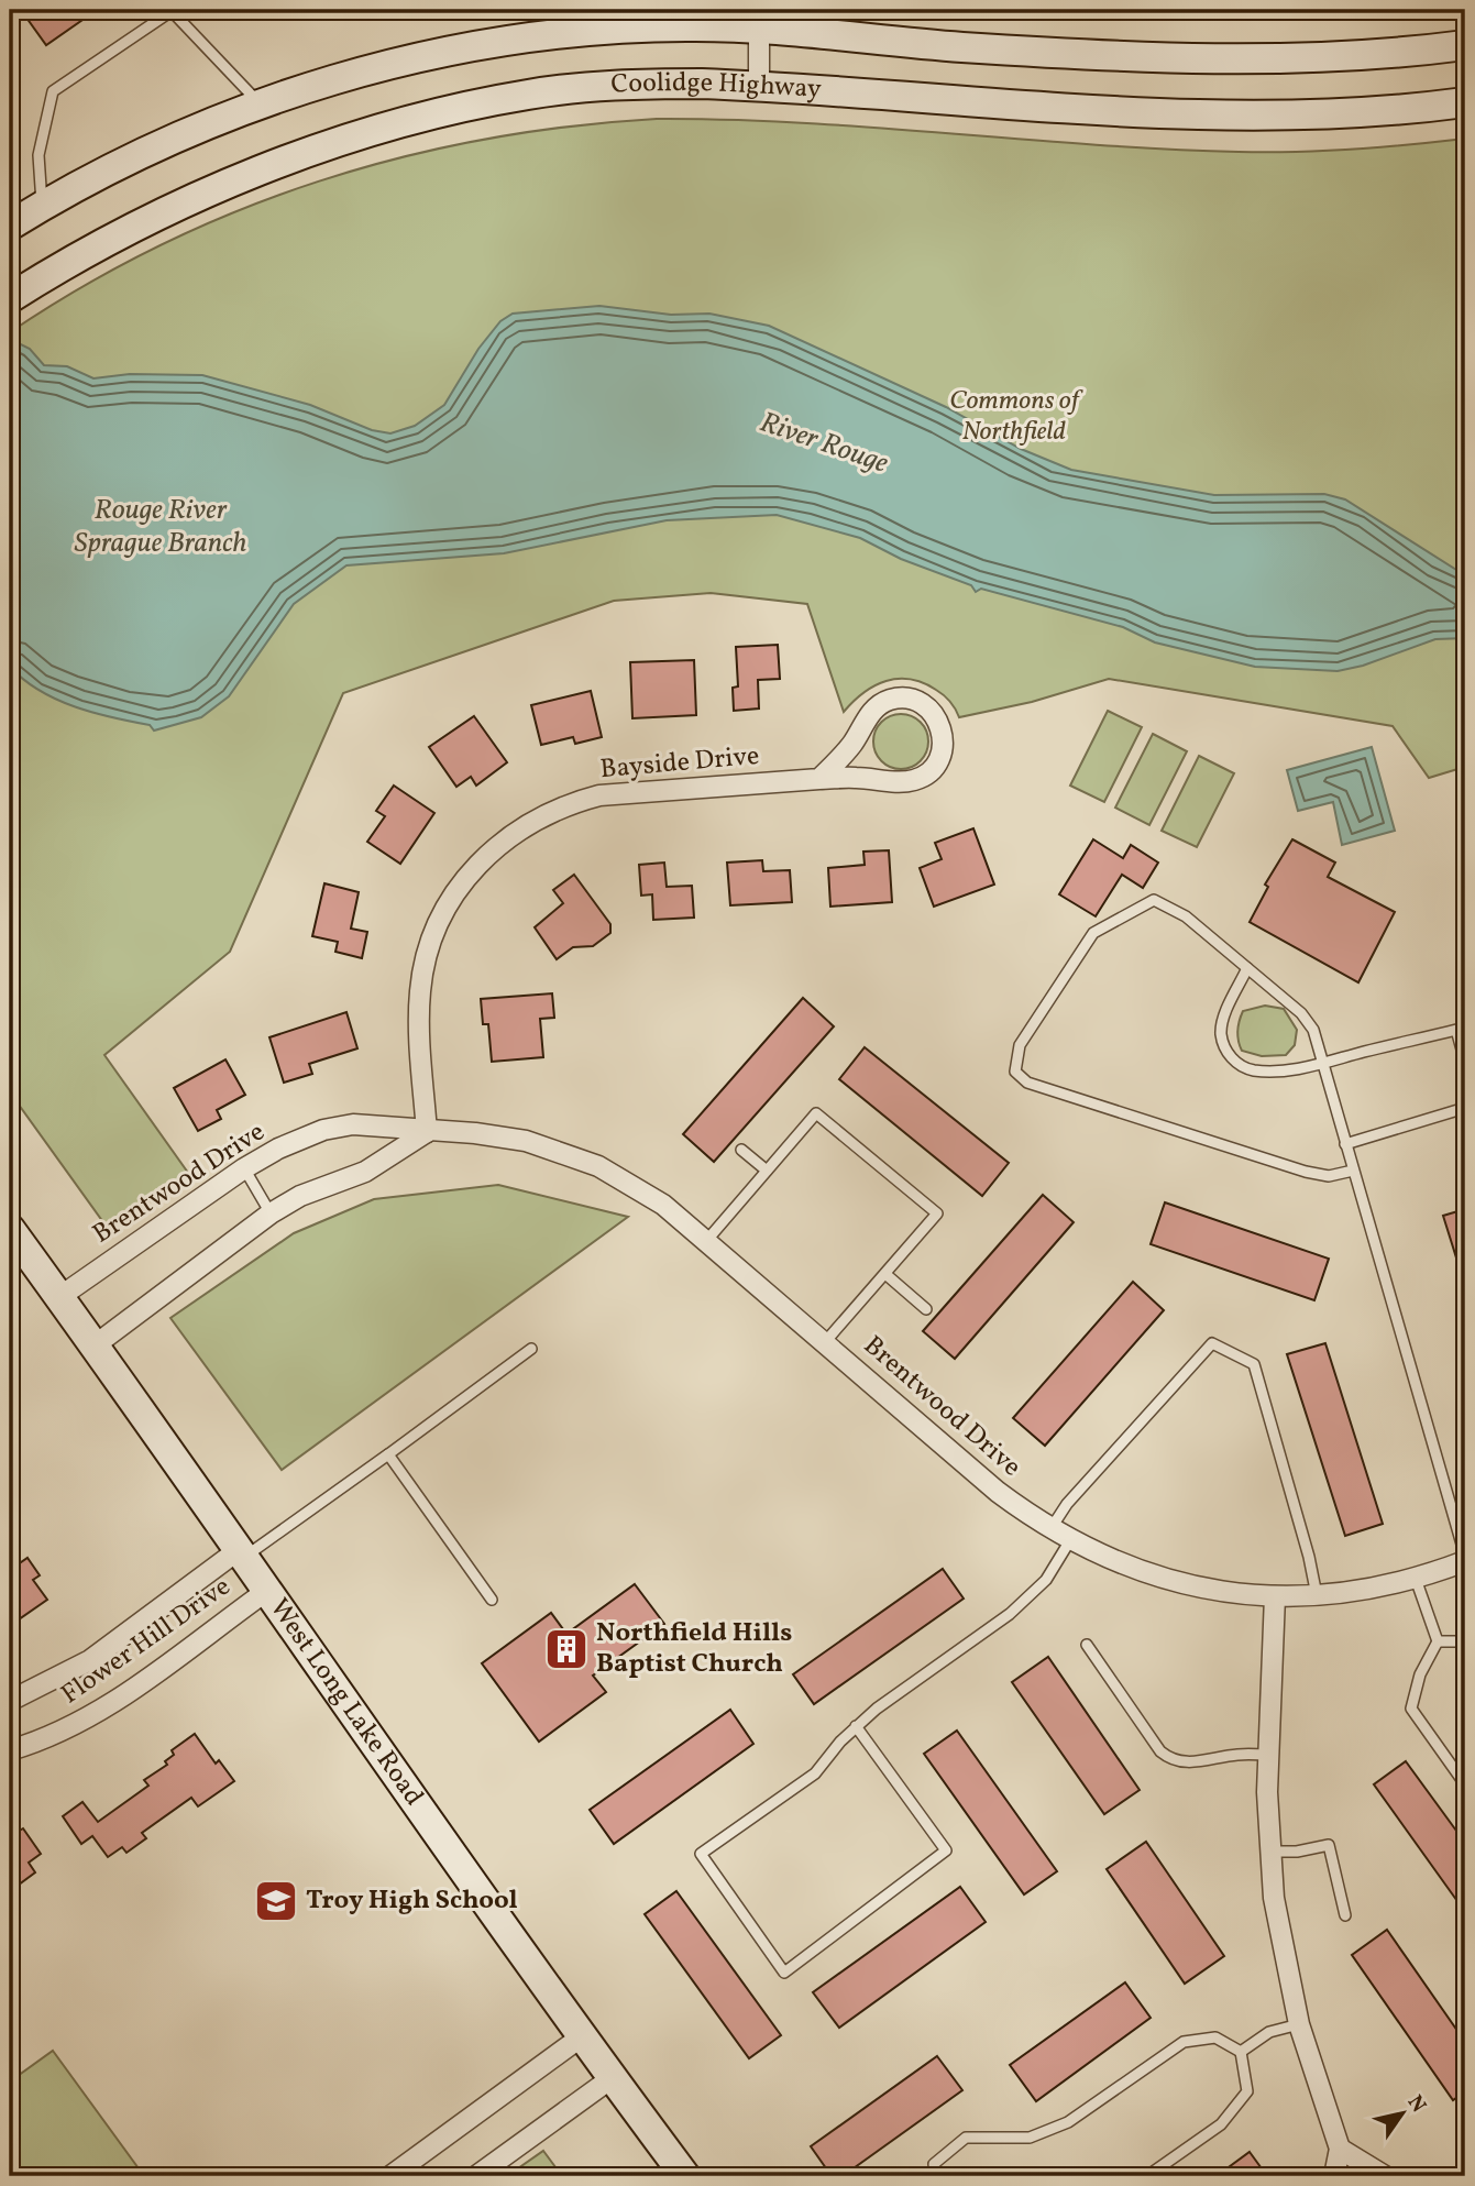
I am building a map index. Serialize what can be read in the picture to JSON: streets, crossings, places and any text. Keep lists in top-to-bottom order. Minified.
{"streets":{"main road":["Coolidge Highway","West Long Lake Road"],"street":["Bayside Drive","Brentwood Drive","Flower Hill Drive"]},"crossings":[["Bayside Drive","Brentwood Drive"],["Brentwood Drive","West Long Lake Road"],["Flower Hill Drive","West Long Lake Road"]],"water":["River Rouge","Rouge River Sprague Branch"],"parks":["Commons of Northfield"],"places":{"building":["Northfield Hills Baptist Church"],"school or university":["Troy High School"]},"north":"top right"}
